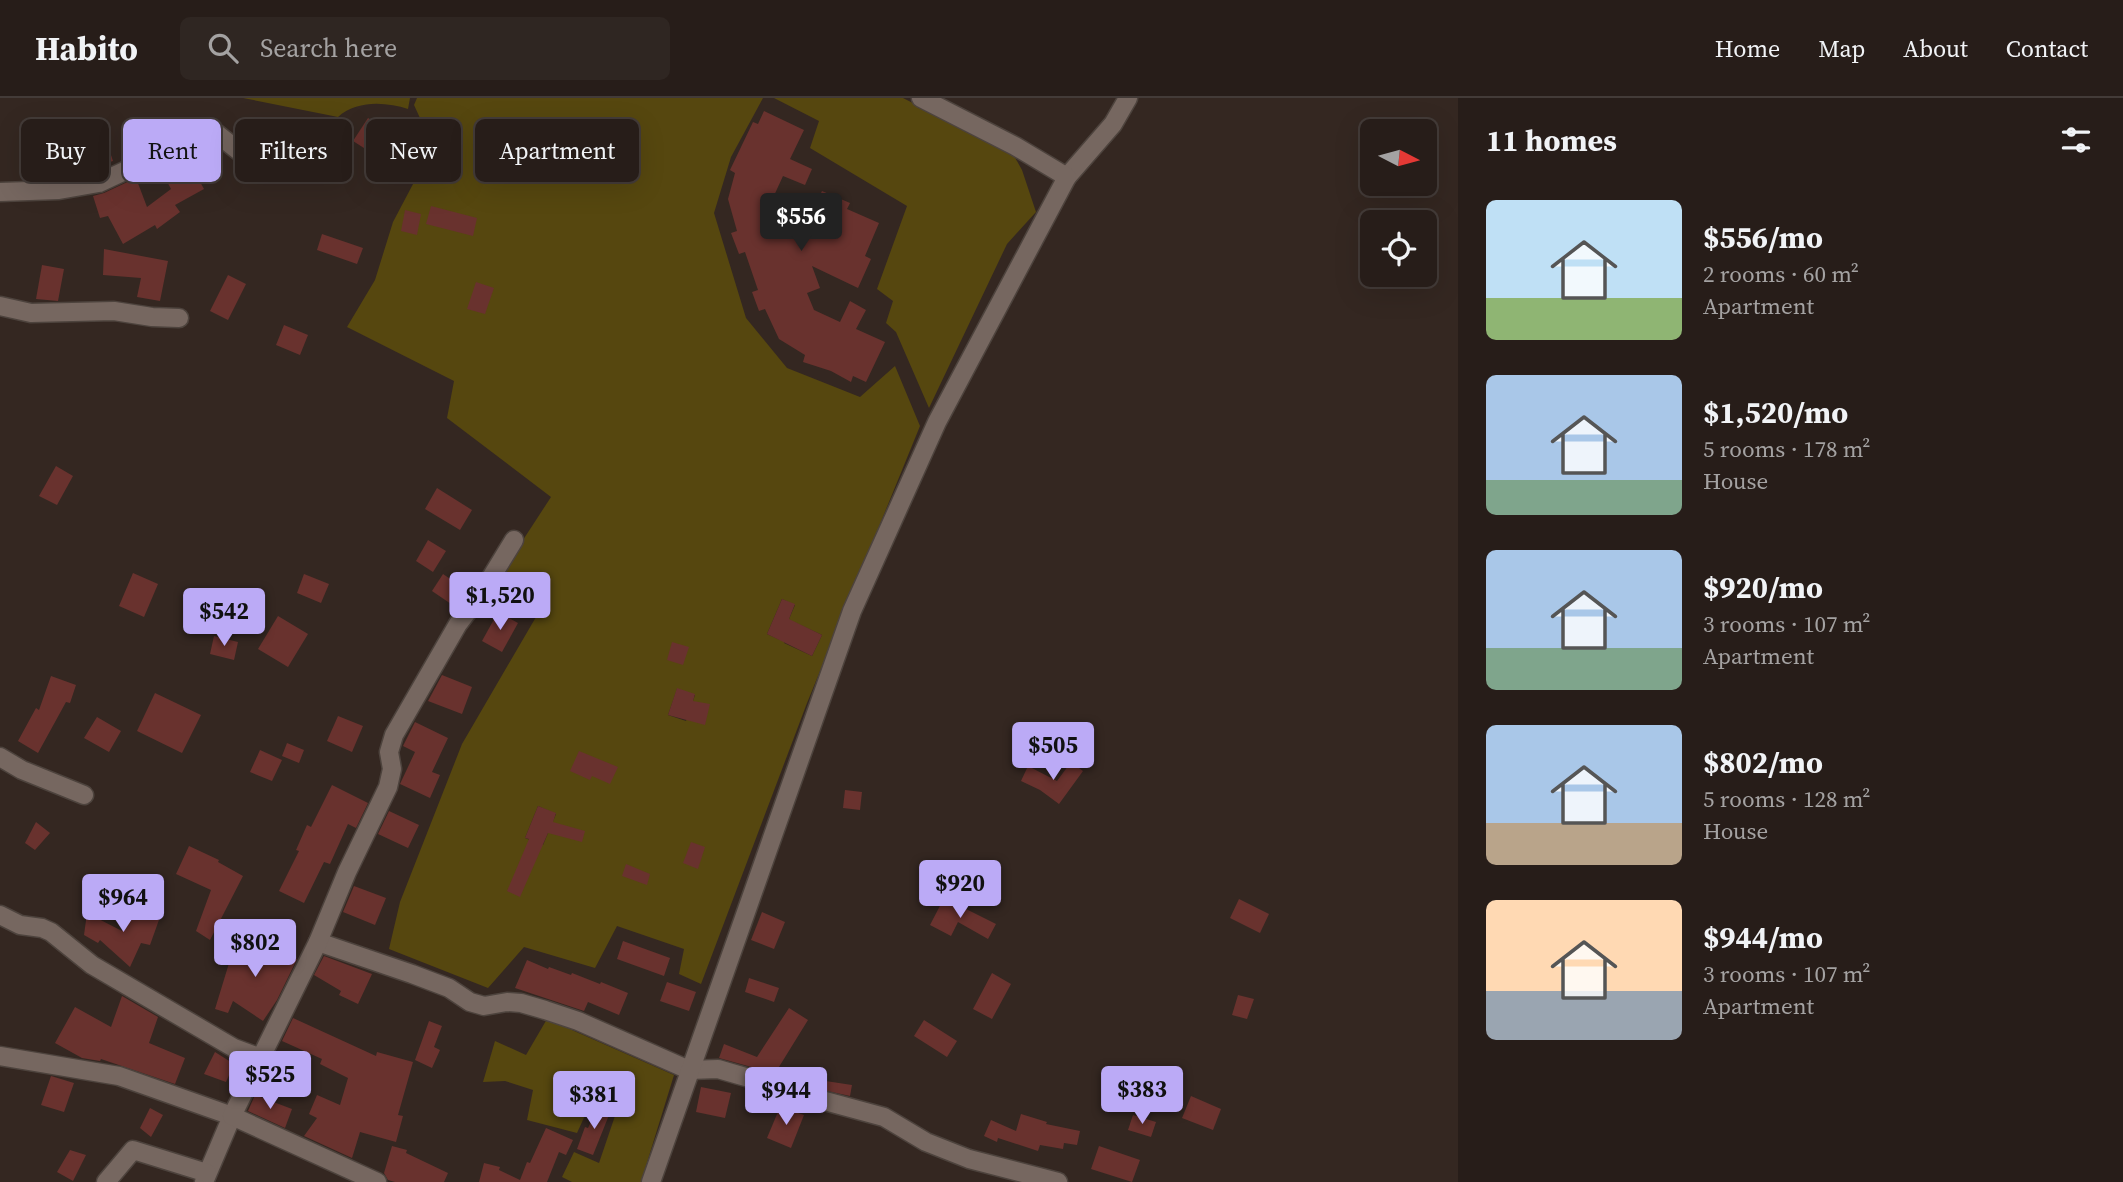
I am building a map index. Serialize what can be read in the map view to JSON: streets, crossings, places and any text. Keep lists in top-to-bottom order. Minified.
{"north":"right","page":{"header":"Habito","search":"Search here","nav":["Home","Map","About","Contact"],"heading":"11 homes","chip":["Buy","Rent","Filters","New","Apartment"],"list":[{"name":"$556/mo","note":"2 rooms · 60 m² · Apartment"},{"name":"$1,520/mo","note":"5 rooms · 178 m² · House"},{"name":"$920/mo","note":"3 rooms · 107 m² · Apartment"},{"name":"$802/mo","note":"5 rooms · 128 m² · House"},{"name":"$944/mo","note":"3 rooms · 107 m² · Apartment"}],"price":["$556","$1,520","$542","$505","$920","$964","$802","$525","$383","$944","$381"]}}
